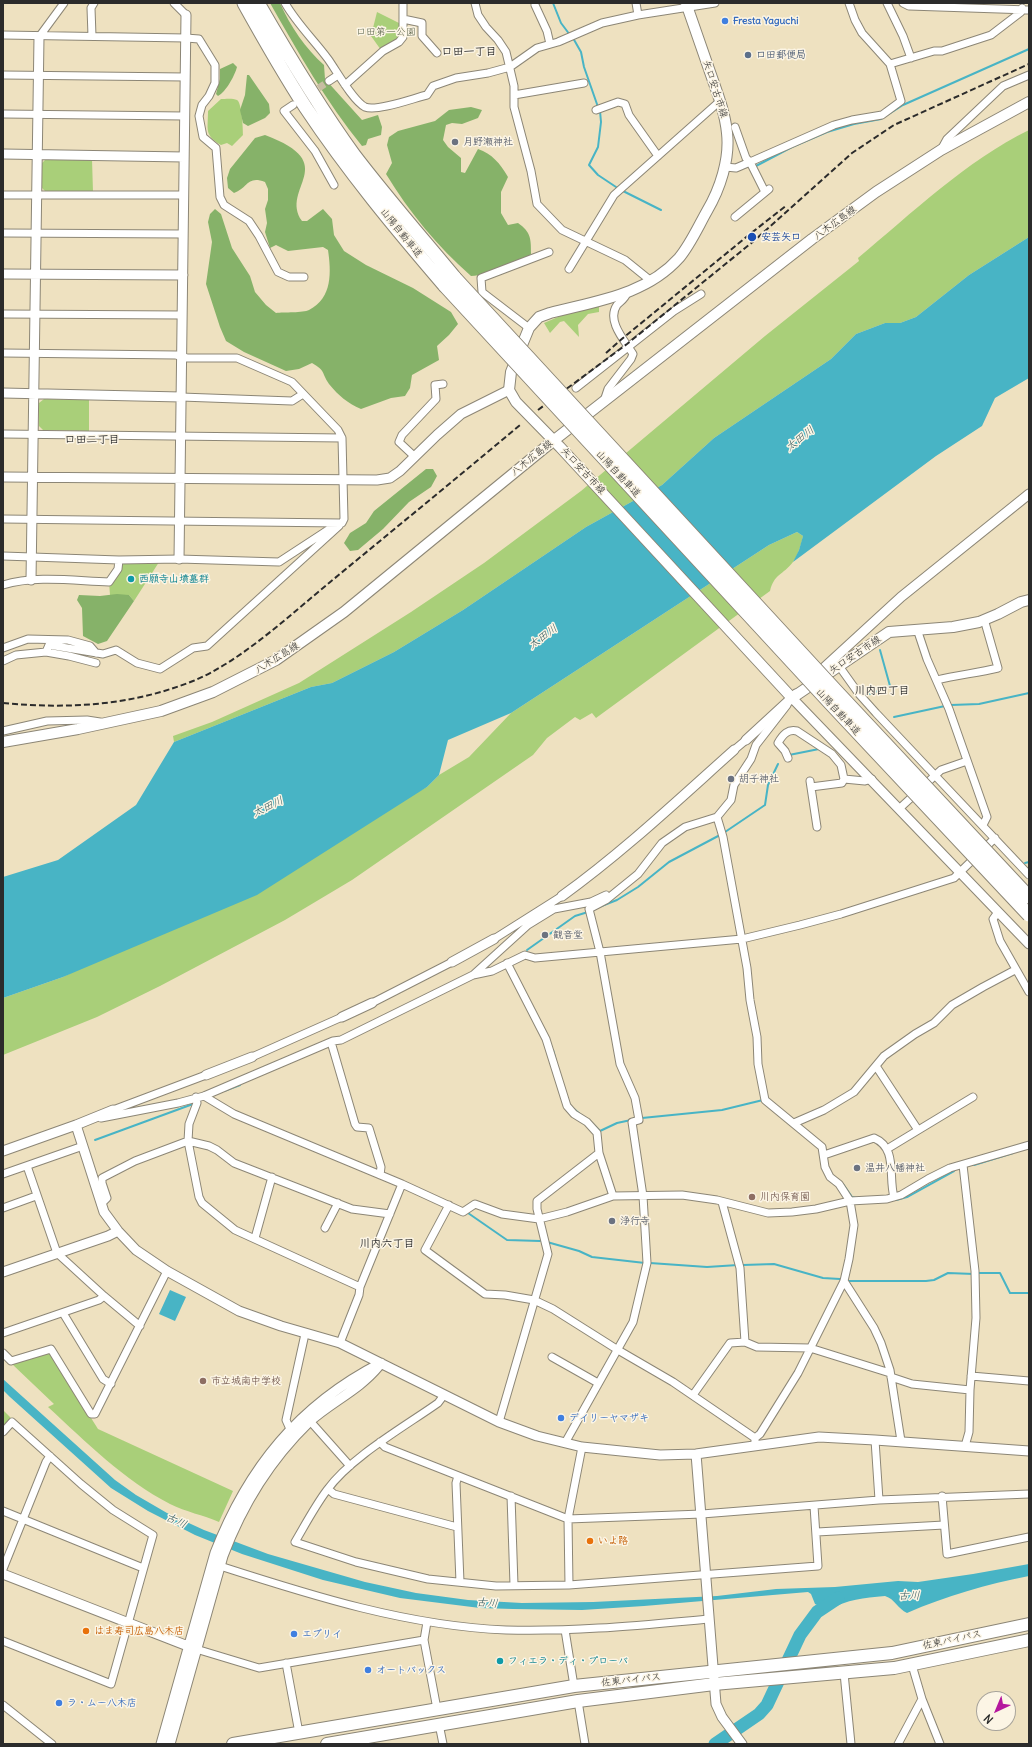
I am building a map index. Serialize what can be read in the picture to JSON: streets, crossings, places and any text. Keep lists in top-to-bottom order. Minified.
{"streets":{"highway":["山陽自動車道","佐東バイパス"],"main road":["矢口安古市線","八木広島線"]},"crossings":[["矢口安古市線","八木広島線"]],"districts":["口田一丁目","口田二丁目","川内四丁目","川内六丁目"],"water":["太田川","古川"],"parks":["口田第一公園"],"places":["Fresta Yaguchi","口田郵便局","月野瀬神社","安芸矢口","西願寺山墳墓群","胡子神社","観音堂","温井八幡神社","川内保育園","浄行寺","市立城南中学校","デイリーヤマザキ","いよ路","はま寿司広島八木店","エブリイ","フィエラ・ディ・プローバ","オートバックス","ラ・ムー八木店"],"north":"bottom left"}
